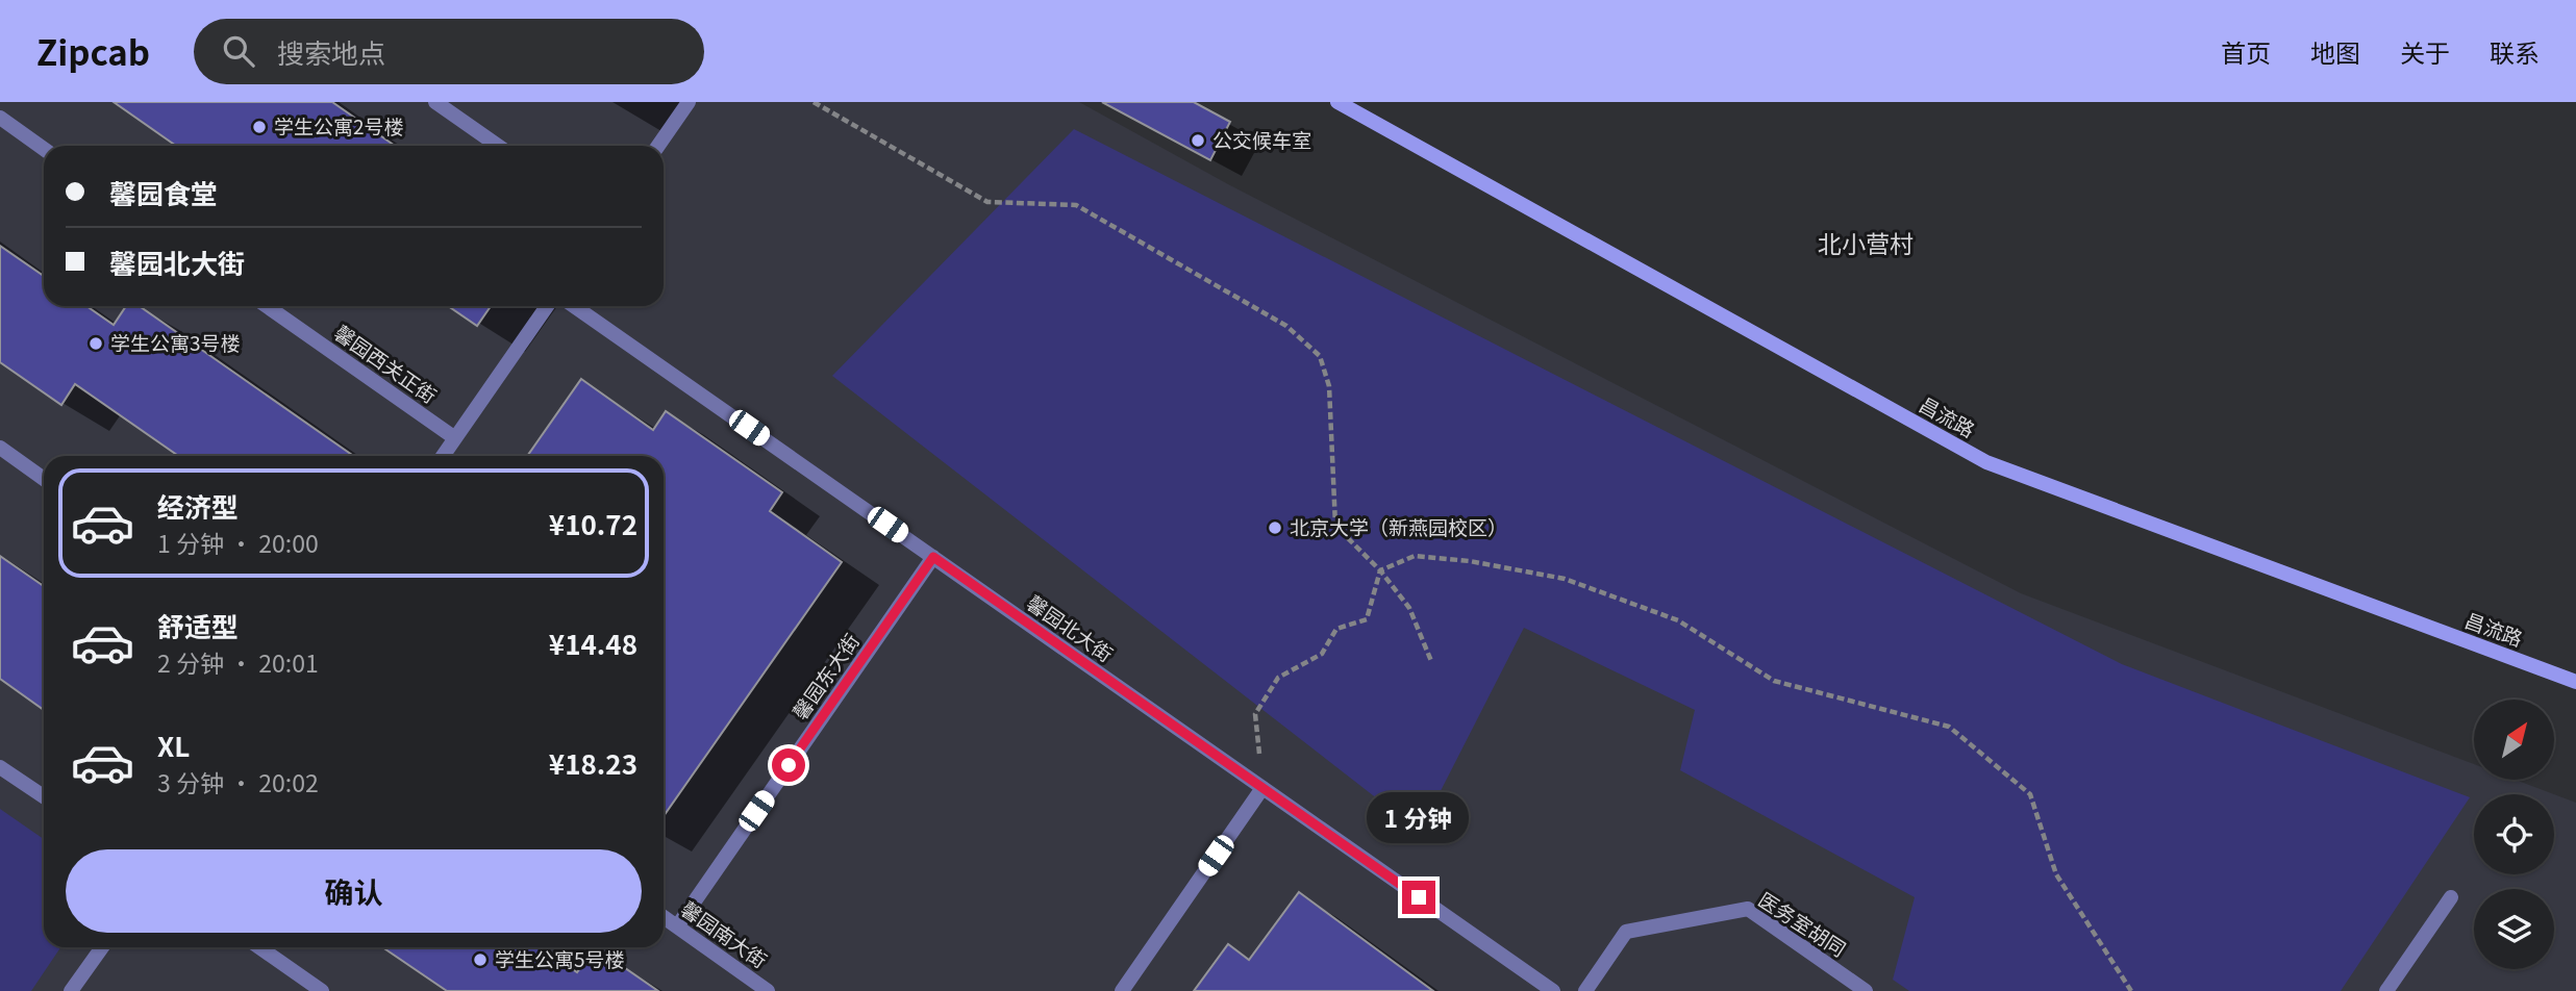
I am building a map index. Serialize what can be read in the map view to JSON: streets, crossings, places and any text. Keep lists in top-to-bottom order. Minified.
{"streets":{"main road":["昌流路"],"street":["馨园西关正街","馨园北大街","馨园东大街","医务室胡同","馨园南大街"]},"crossings":[["馨园北大街","馨园东大街"],["馨园东大街","馨园南大街"]],"districts":["北小营村"],"places":["学生公寓2号楼","公交候车室","学生公寓3号楼","北京大学（新燕园校区）","学生公寓5号楼"],"north":"top right","page":{"header":"Zipcab","search":"搜索地点","nav":["首页","地图","关于","联系"],"banner":["馨园食堂","馨园北大街"],"list":[{"name":"经济型","note":"1 分钟 · 20:00","value":"¥10.72"},{"name":"舒适型","note":"2 分钟 · 20:01","value":"¥14.48"},{"name":"XL","note":"3 分钟 · 20:02","value":"¥18.23"}],"bubble":"1 分钟","buttons":"确认"}}
